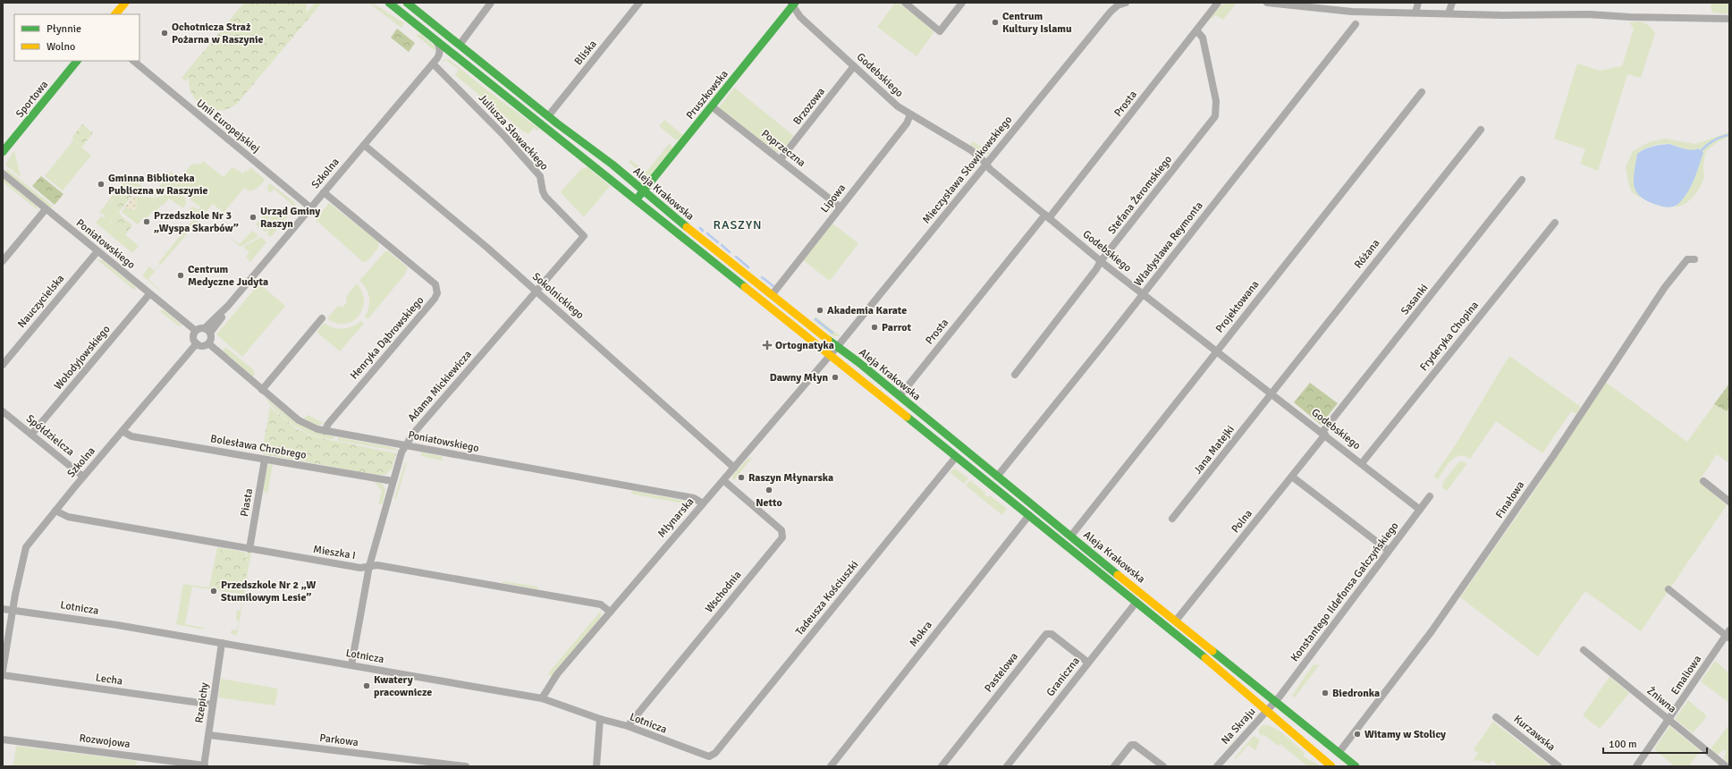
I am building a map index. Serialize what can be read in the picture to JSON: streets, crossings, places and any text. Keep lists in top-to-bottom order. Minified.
{"streets":{"main road":["Pruszkowska","Sportowa","Aleja Krakowska"],"street":["Bliska","Godebskiego","Prosta","Brzozowa","Unii Europejskiej","Juliusza Słowackiego","Poprzeczna","Mieczysława Słowikowskiego","Szkolna","Stefana Żeromskiego","Lipowa","Poniatowskiego","Władysława Reymonta","Różana","Sokolnickiego","Sasanki","Nauczycielska","Projektowana","Fryderyka Chopina","Henryka Dąbrowskiego","Wołodyjowskiego","Adama Mickiewicza","Spółdzielcza","Bolesława Chrobrego","Jana Matejki","Finałowa","Piasta","Młynarska","Polna","Mieszka I","Wschodnia","Konstantego Ildefonsa Gałczyńskiego","Tadeusza Kościuszki","Lotnicza","Mokra","Pastelowa","Emaliowa","Graniczna","Lecha","Żniwna","Rzepichy","Na Skraju","Kurzawska","Parkowa","Rozwojowa"]},"crossings":[["Bliska","Aleja Krakowska"],["Godebskiego","Pruszkowska"],["Godebskiego","Prosta"],["Godebskiego","Brzozowa"],["Godebskiego","Mieczysława Słowikowskiego"],["Godebskiego","Stefana Żeromskiego"],["Godebskiego","Lipowa"],["Godebskiego","Władysława Reymonta"],["Godebskiego","Różana"],["Godebskiego","Sasanki"],["Godebskiego","Projektowana"],["Godebskiego","Fryderyka Chopina"],["Godebskiego","Jana Matejki"],["Godebskiego","Polna"],["Godebskiego","Konstantego Ildefonsa Gałczyńskiego"],["Pruszkowska","Poprzeczna"],["Pruszkowska","Aleja Krakowska"],["Prosta","Aleja Krakowska"],["Prosta","Stefana Żeromskiego"],["Brzozowa","Poprzeczna"],["Unii Europejskiej","Szkolna"],["Juliusza Słowackiego","Szkolna"],["Juliusza Słowackiego","Adama Mickiewicza"],["Poprzeczna","Lipowa"],["Mieczysława Słowikowskiego","Aleja Krakowska"],["Mieczysława Słowikowskiego","Młynarska"],["Szkolna","Poniatowskiego"],["Szkolna","Sokolnickiego"],["Szkolna","Henryka Dąbrowskiego"],["Szkolna","Spółdzielcza"],["Szkolna","Bolesława Chrobrego"],["Szkolna","Mieszka I"],["Szkolna","Lotnicza"],["Aleja Krakowska","Lipowa"],["Aleja Krakowska","Władysława Reymonta"],["Aleja Krakowska","Projektowana"],["Aleja Krakowska","Finałowa"],["Aleja Krakowska","Młynarska"],["Aleja Krakowska","Polna"],["Aleja Krakowska","Konstantego Ildefonsa Gałczyńskiego"],["Aleja Krakowska","Tadeusza Kościuszki"],["Aleja Krakowska","Mokra"],["Aleja Krakowska","Graniczna"],["Aleja Krakowska","Na Skraju"],["Poniatowskiego","Nauczycielska"],["Poniatowskiego","Henryka Dąbrowskiego"],["Poniatowskiego","Wołodyjowskiego"],["Poniatowskiego","Adama Mickiewicza"],["Poniatowskiego","Młynarska"],["Różana","Jana Matejki"],["Sokolnickiego","Adama Mickiewicza"],["Sokolnickiego","Młynarska"],["Sasanki","Polna"],["Wołodyjowskiego","Spółdzielcza"],["Adama Mickiewicza","Bolesława Chrobrego"],["Adama Mickiewicza","Mieszka I"],["Adama Mickiewicza","Lotnicza"],["Bolesława Chrobrego","Piasta"],["Piasta","Mieszka I"],["Młynarska","Mieszka I"],["Młynarska","Wschodnia"],["Młynarska","Lotnicza"],["Wschodnia","Lotnicza"],["Konstantego Ildefonsa Gałczyńskiego","Na Skraju"],["Tadeusza Kościuszki","Lotnicza"],["Lotnicza","Rzepichy"],["Pastelowa","Graniczna"],["Emaliowa","Żniwna"],["Lecha","Rzepichy"],["Rzepichy","Parkowa"],["Rzepichy","Rozwojowa"]],"districts":["RASZYN"],"places":{"other":["Centrum Kultury Islamu","Ochotnicza Straż Pożarna w Raszynie","Gminna Biblioteka Publiczna w Raszynie","Urząd Gminy Raszyn","Przedszkole Nr 3 „Wyspa Skarbów”","Centrum Medyczne Judyta","Akademia Karate","Parrot","Dawny Młyn","Raszyn Młynarska","Netto","Przedszkole Nr 2 „W Stumilowym Lesie”","Kwatery pracownicze","Biedronka","Witamy w Stolicy"],"health":["Ortognatyka"]},"legend":["Płynnie","Wolno"],"scale_bar":"100 m"}
